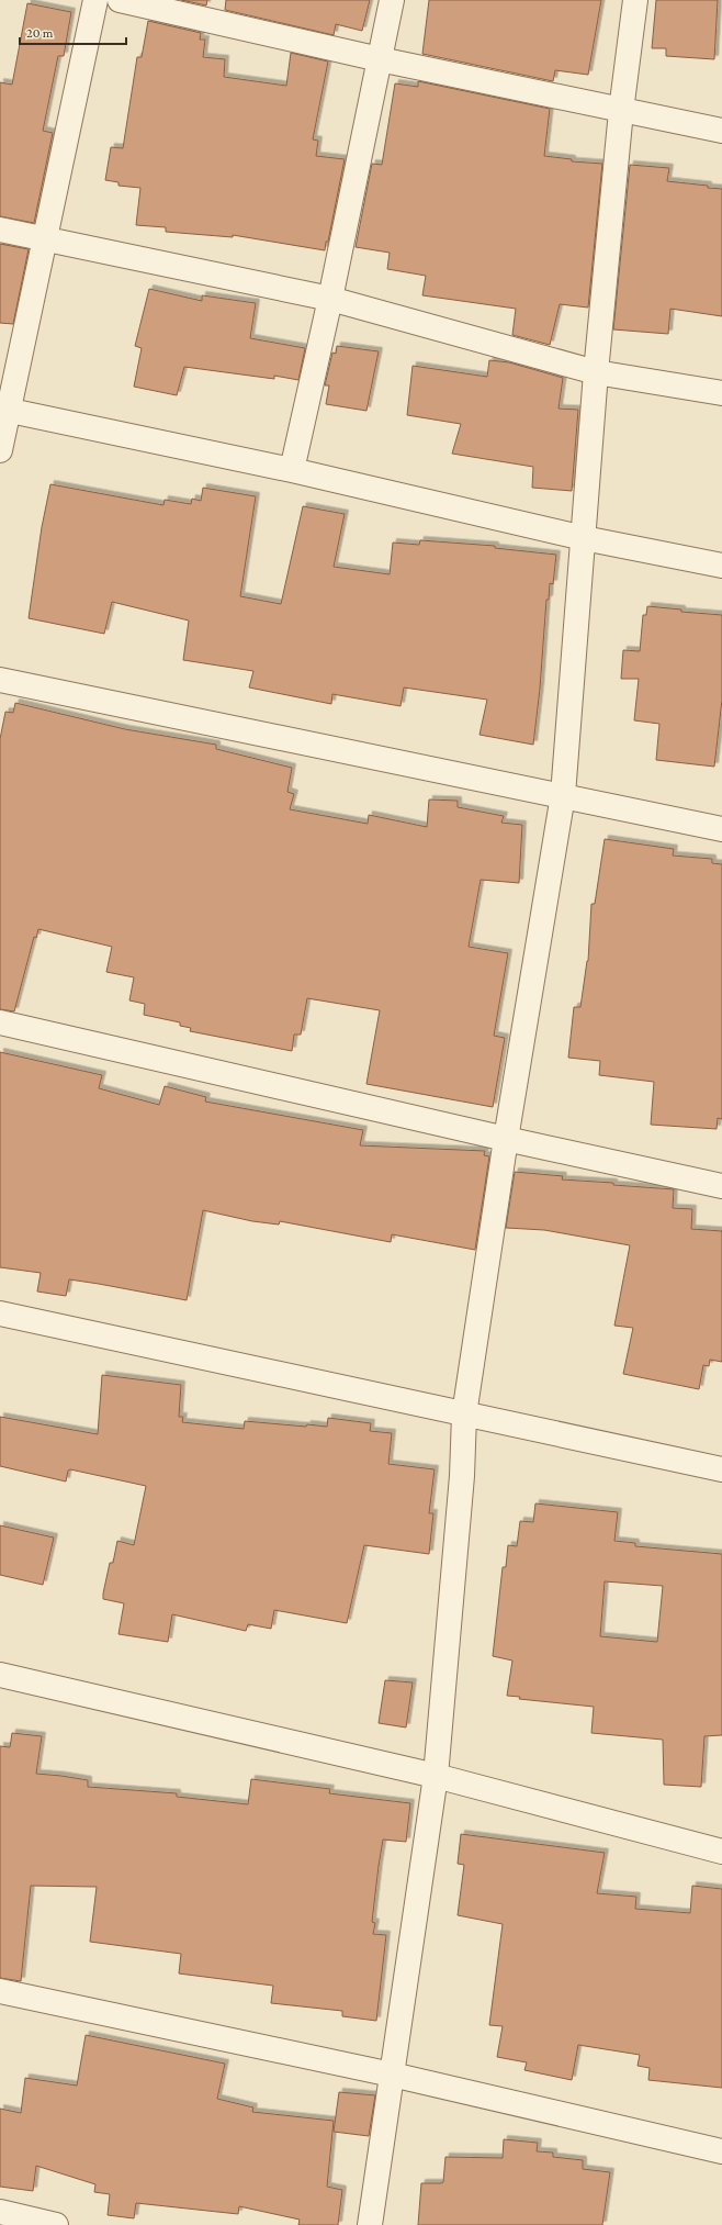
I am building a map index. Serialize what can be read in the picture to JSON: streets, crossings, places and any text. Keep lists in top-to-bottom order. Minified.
{"scale_bar":"20 m"}
